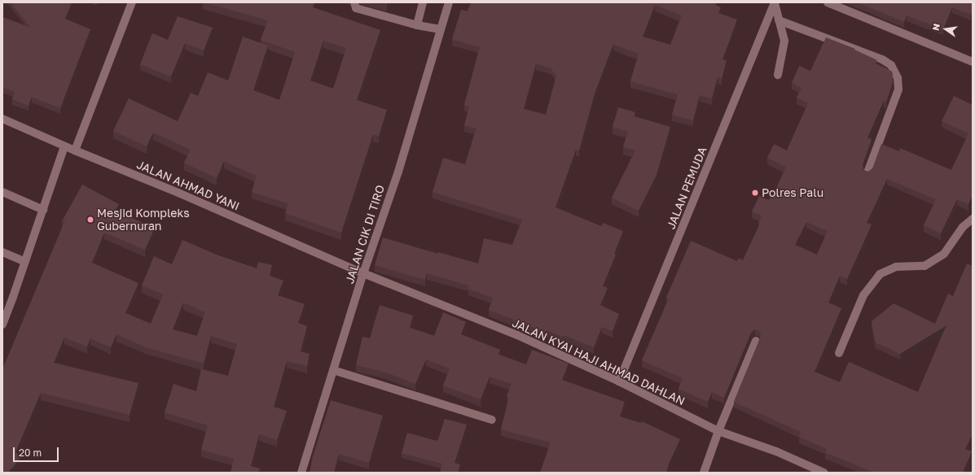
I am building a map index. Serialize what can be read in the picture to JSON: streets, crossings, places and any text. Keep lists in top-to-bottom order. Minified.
{"streets":{"street":["JALAN AHMAD YANI","JALAN PEMUDA","JALAN CIK DI TIRO","JALAN KYAI HAJI AHMAD DAHLAN"]},"crossings":[["JALAN AHMAD YANI","JALAN CIK DI TIRO"],["JALAN AHMAD YANI","JALAN KYAI HAJI AHMAD DAHLAN"],["JALAN PEMUDA","JALAN KYAI HAJI AHMAD DAHLAN"],["JALAN CIK DI TIRO","JALAN KYAI HAJI AHMAD DAHLAN"]],"places":["Polres Palu","Mesjid Kompleks Gubernuran"],"scale_bar":"20 m","north":"left"}
